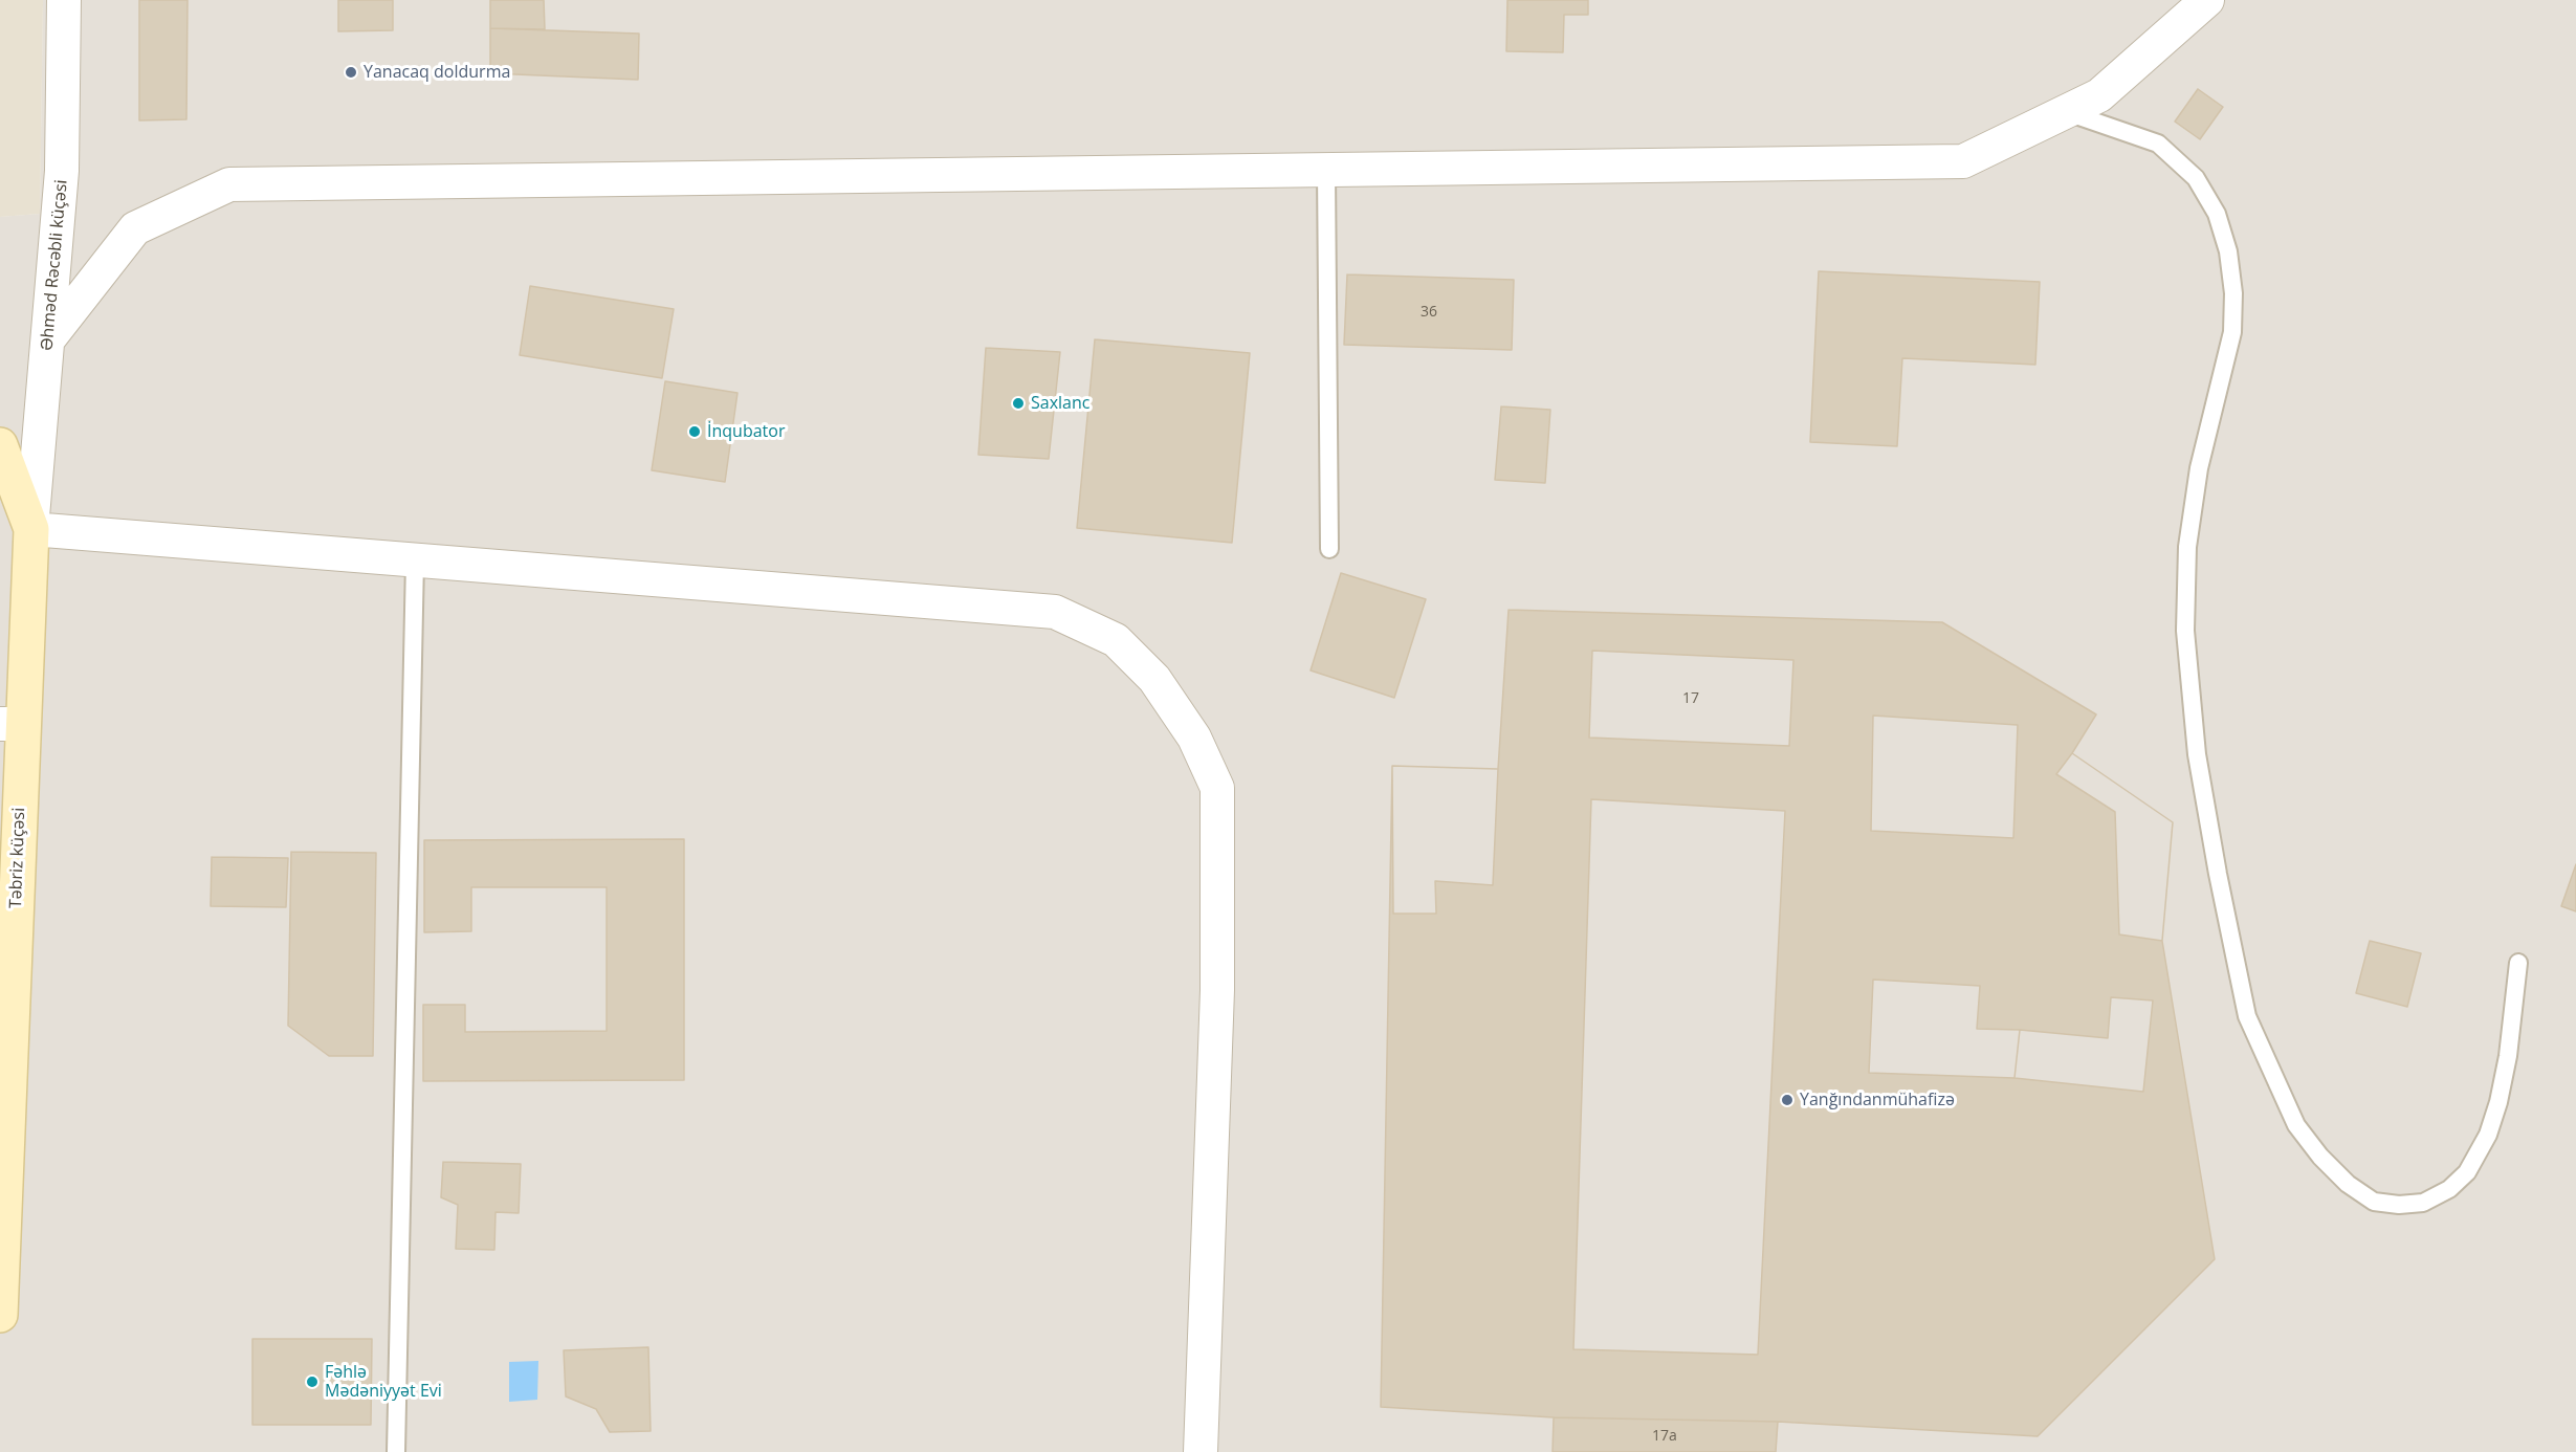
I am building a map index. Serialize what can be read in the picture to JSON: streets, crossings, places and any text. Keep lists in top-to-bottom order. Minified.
{"streets":{"main road":["Təbriz küçəsi"],"street":["Əhməd Rəcəbli küçəsi"]},"crossings":[["Əhməd Rəcəbli küçəsi","Təbriz küçəsi"]],"places":["Yanacaq doldurma","Saxlanc","İnqubator","Yanğındanmühafizə","Fəhlə Mədəniyyət Evi"],"house_numbers":["36","17","17a"]}
